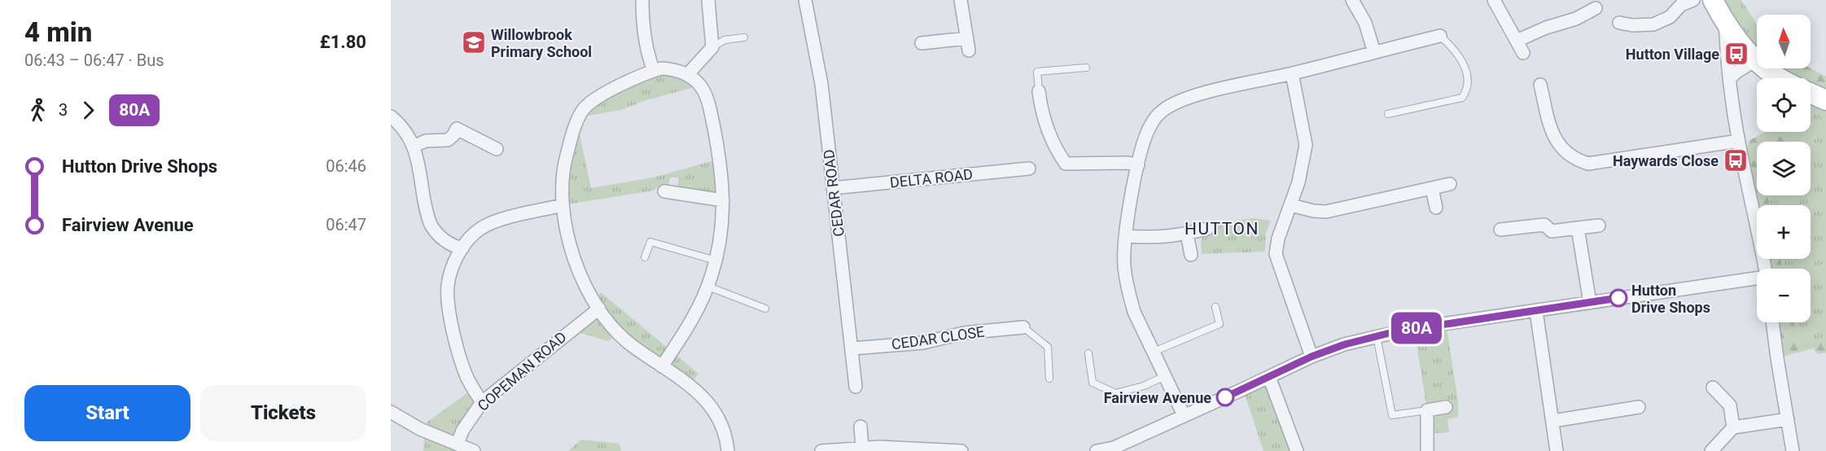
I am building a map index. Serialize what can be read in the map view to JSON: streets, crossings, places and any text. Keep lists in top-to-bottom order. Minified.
{"streets":{"street":["DELTA ROAD","CEDAR ROAD","CEDAR CLOSE","COPEMAN ROAD"]},"crossings":[["DELTA ROAD","CEDAR ROAD"],["CEDAR ROAD","CEDAR CLOSE"]],"districts":["HUTTON"],"places":{"school or university":["Willowbrook Primary School"],"bus stop":["Hutton Village","Haywards Close"],"other":["Hutton Drive Shops","Fairview Avenue"]},"lines":["bus line 80A"],"north":"top","page":{"heading":["4 min","06:43 – 06:47 · Bus","£1.80"],"on_map":"80A","map_buttons":["+","−"],"legs":["3","80A"],"list":[{"name":"Hutton Drive Shops","value":"06:46"},{"name":"Fairview Avenue","value":"06:47"}],"buttons":["Start","Tickets"]}}
